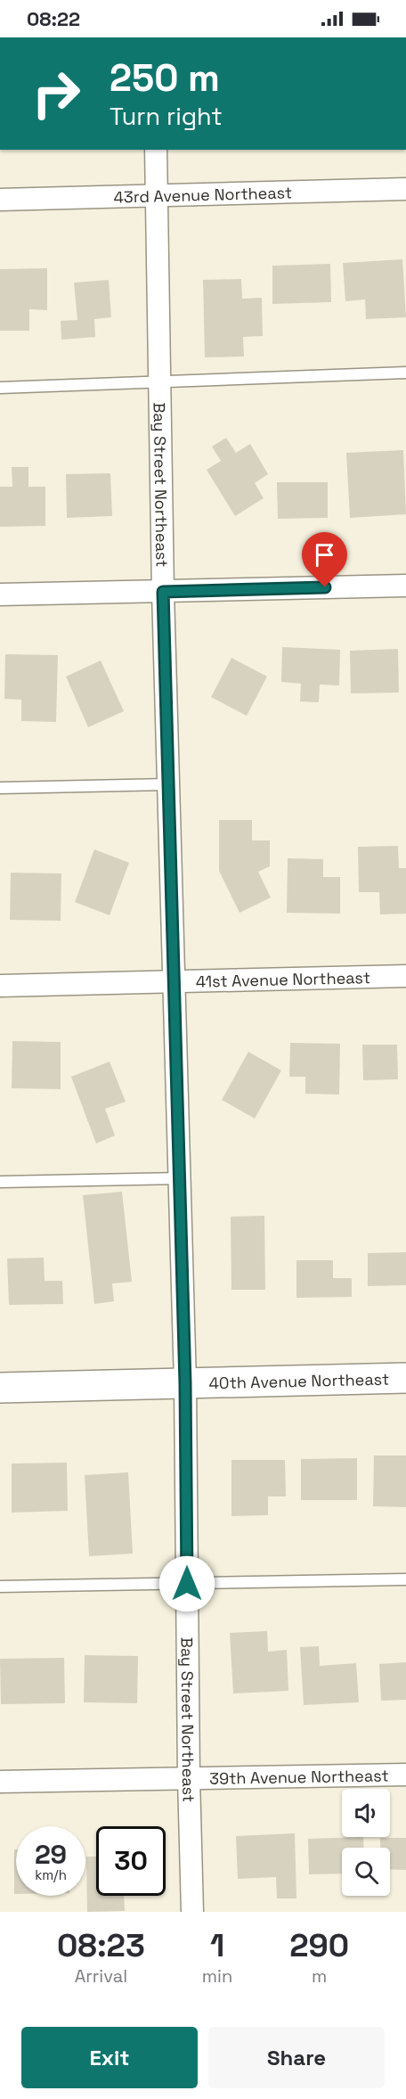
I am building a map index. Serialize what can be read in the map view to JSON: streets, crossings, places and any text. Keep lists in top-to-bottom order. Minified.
{"streets":{"street":["43rd Avenue Northeast","Bay Street Northeast","41st Avenue Northeast","40th Avenue Northeast","39th Avenue Northeast"]},"crossings":[["43rd Avenue Northeast","Bay Street Northeast"],["Bay Street Northeast","41st Avenue Northeast"],["Bay Street Northeast","40th Avenue Northeast"],["Bay Street Northeast","39th Avenue Northeast"]],"page":{"status":"08:22","turn":["250 m","Turn right"],"speed":"29 km/h","limit":"30","eta":["08:23","Arrival","1","min","290","m"],"buttons":["Exit","Share"]}}
